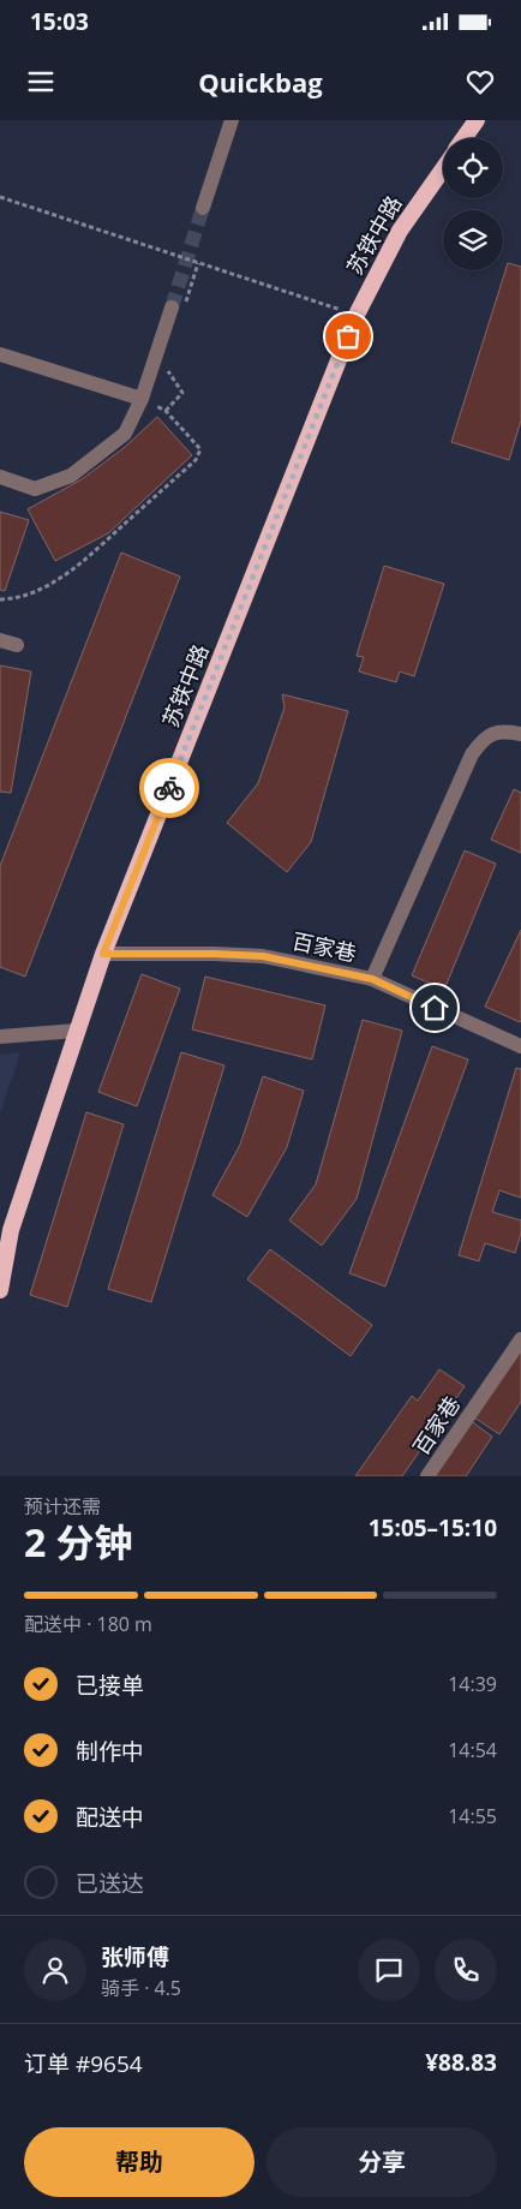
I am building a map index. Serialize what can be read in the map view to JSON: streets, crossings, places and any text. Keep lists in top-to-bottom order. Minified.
{"streets":{"highway":["苏铁中路"],"street":["百家巷"]},"crossings":[["苏铁中路","百家巷"]],"page":{"status":"15:03","header":"Quickbag","heading":["2 分钟","预计还需","15:05–15:10"],"panel":["张师傅","骑手 · 4.5","订单 #9654","¥88.83"],"bar":"配送中 · 180 m","list":[["已接单","14:39"],["制作中","14:54"],["配送中","14:55"],"已送达"],"buttons":["帮助","分享"]}}
